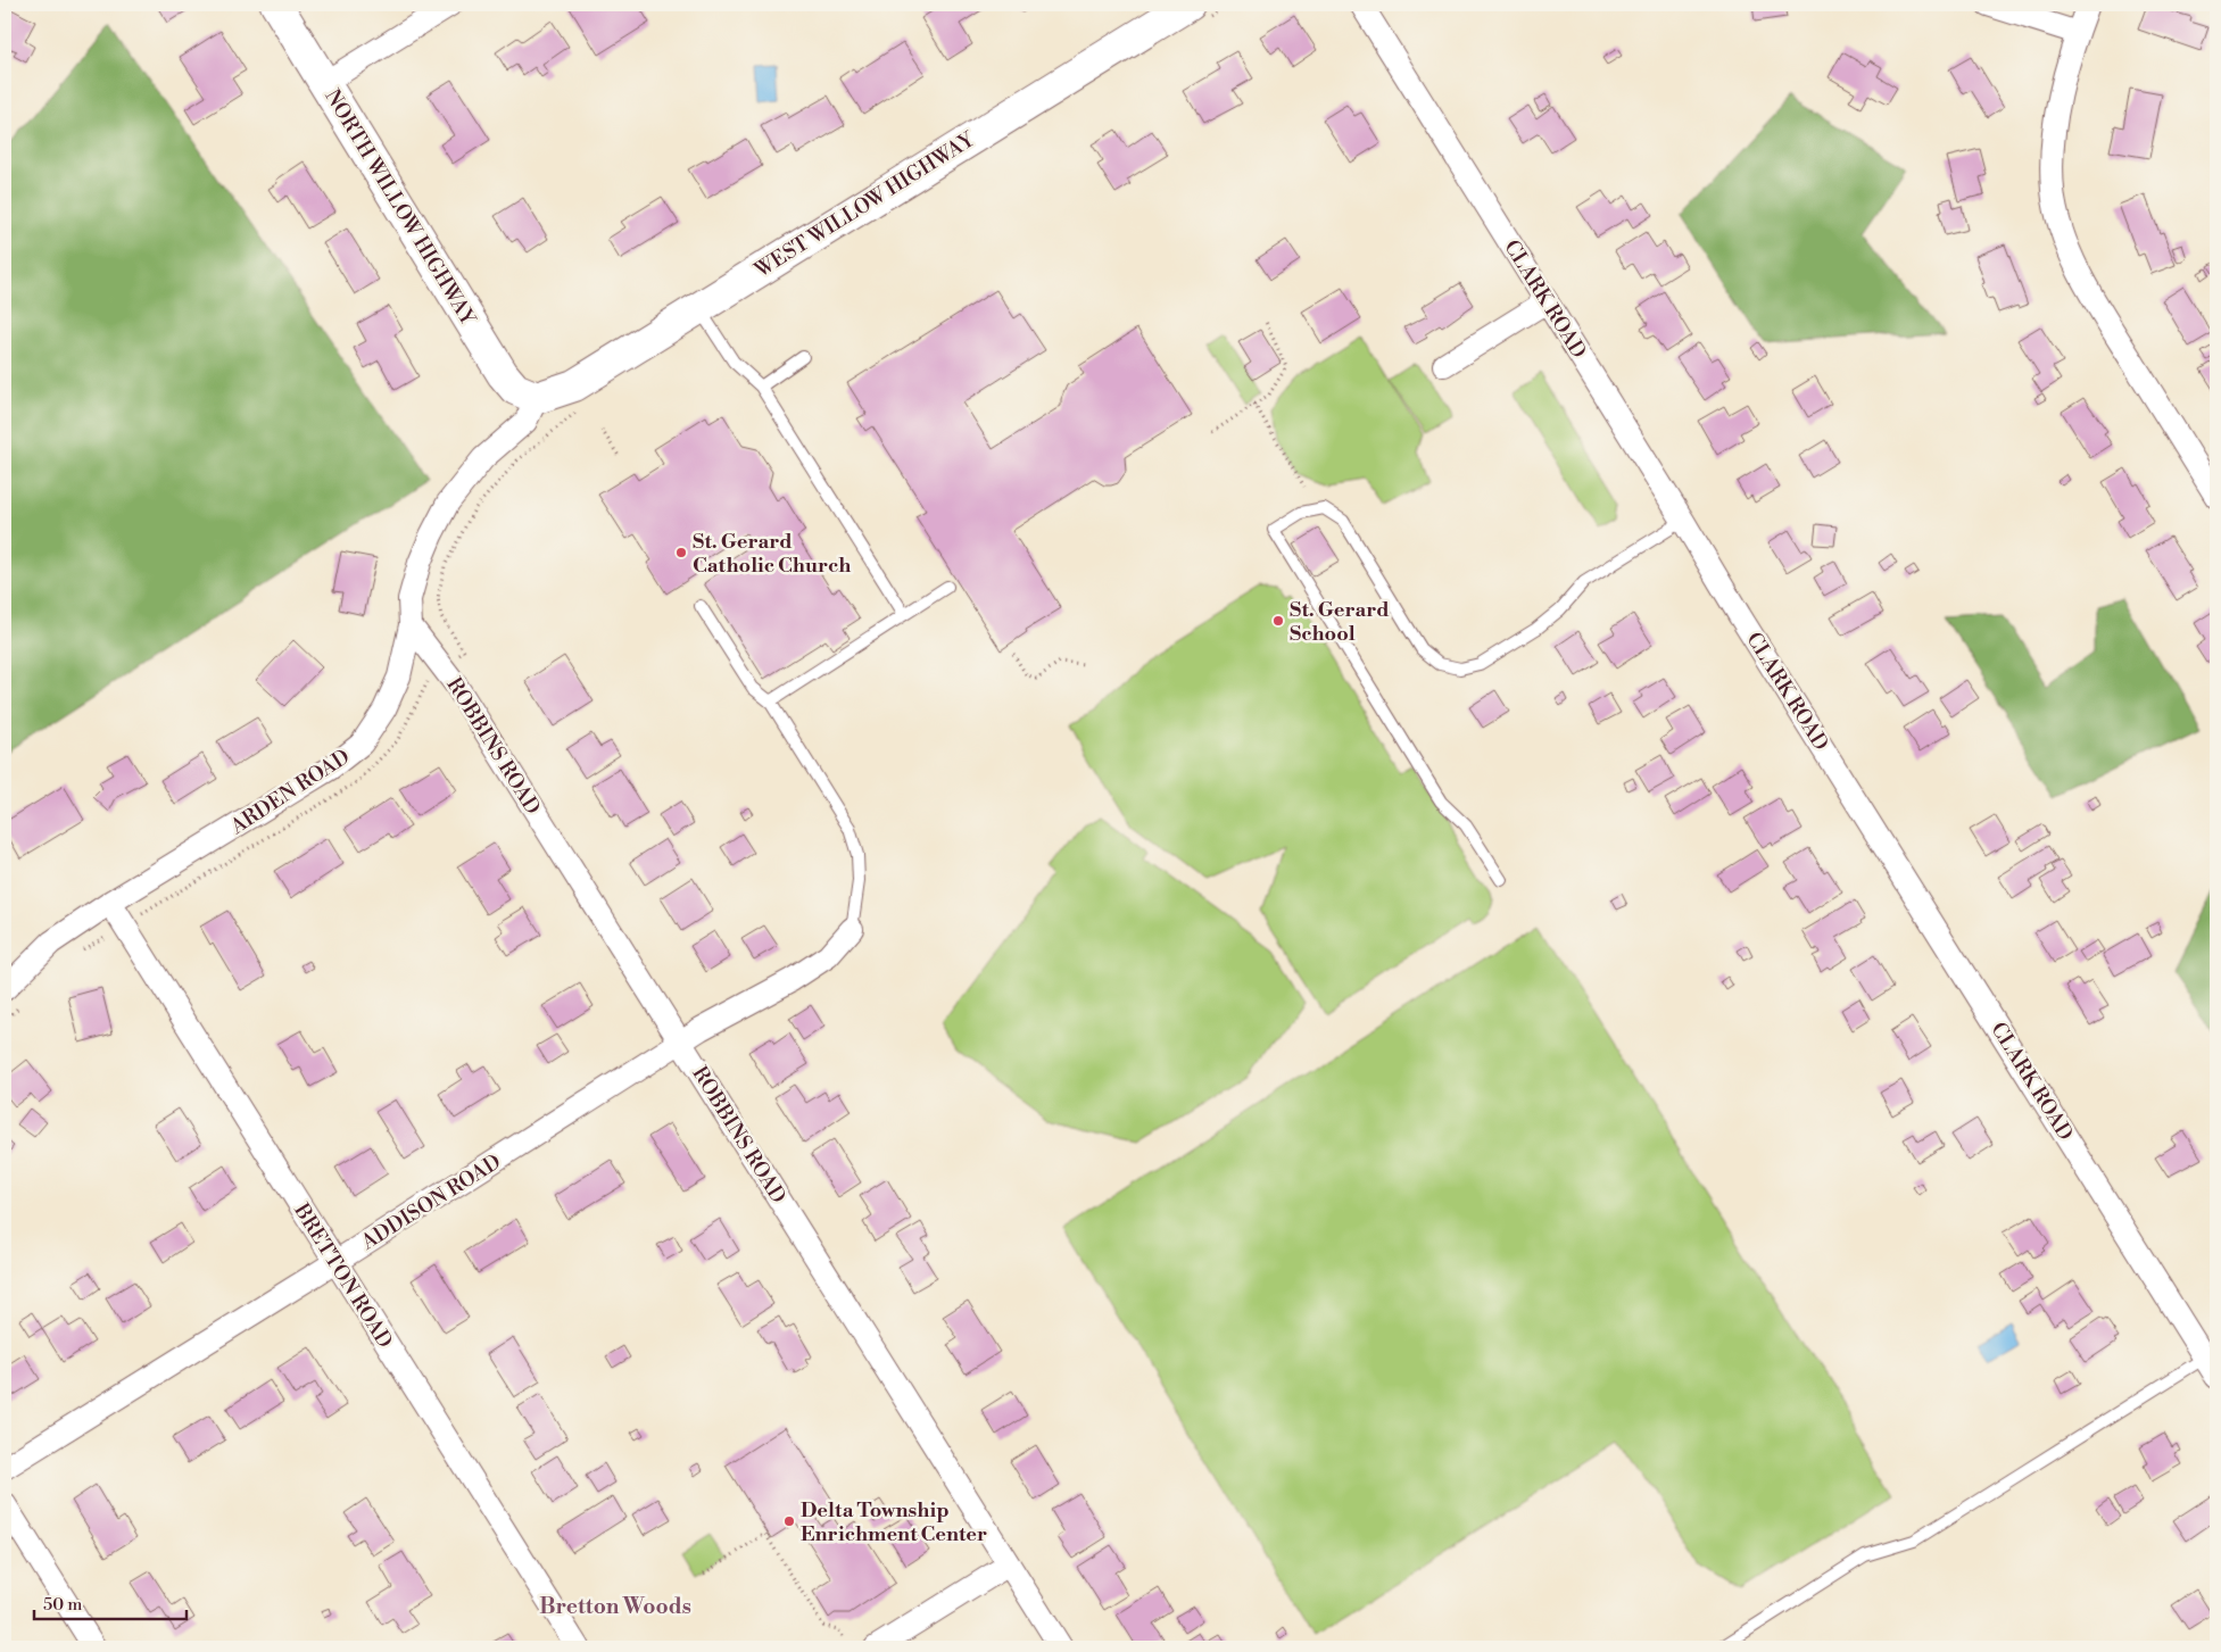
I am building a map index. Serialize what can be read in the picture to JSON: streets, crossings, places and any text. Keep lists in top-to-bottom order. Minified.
{"streets":{"street":["WEST WILLOW HIGHWAY","NORTH WILLOW HIGHWAY","CLARK ROAD","ROBBINS ROAD","ARDEN ROAD","ADDISON ROAD","BRETTON ROAD"]},"crossings":[["WEST WILLOW HIGHWAY","NORTH WILLOW HIGHWAY"],["WEST WILLOW HIGHWAY","ARDEN ROAD"],["NORTH WILLOW HIGHWAY","ARDEN ROAD"],["ROBBINS ROAD","ARDEN ROAD"],["ROBBINS ROAD","ADDISON ROAD"],["ARDEN ROAD","BRETTON ROAD"],["ADDISON ROAD","BRETTON ROAD"]],"districts":["Bretton Woods"],"places":["St. Gerard Catholic Church","St. Gerard School","Delta Township Enrichment Center"],"scale_bar":"50 m"}
